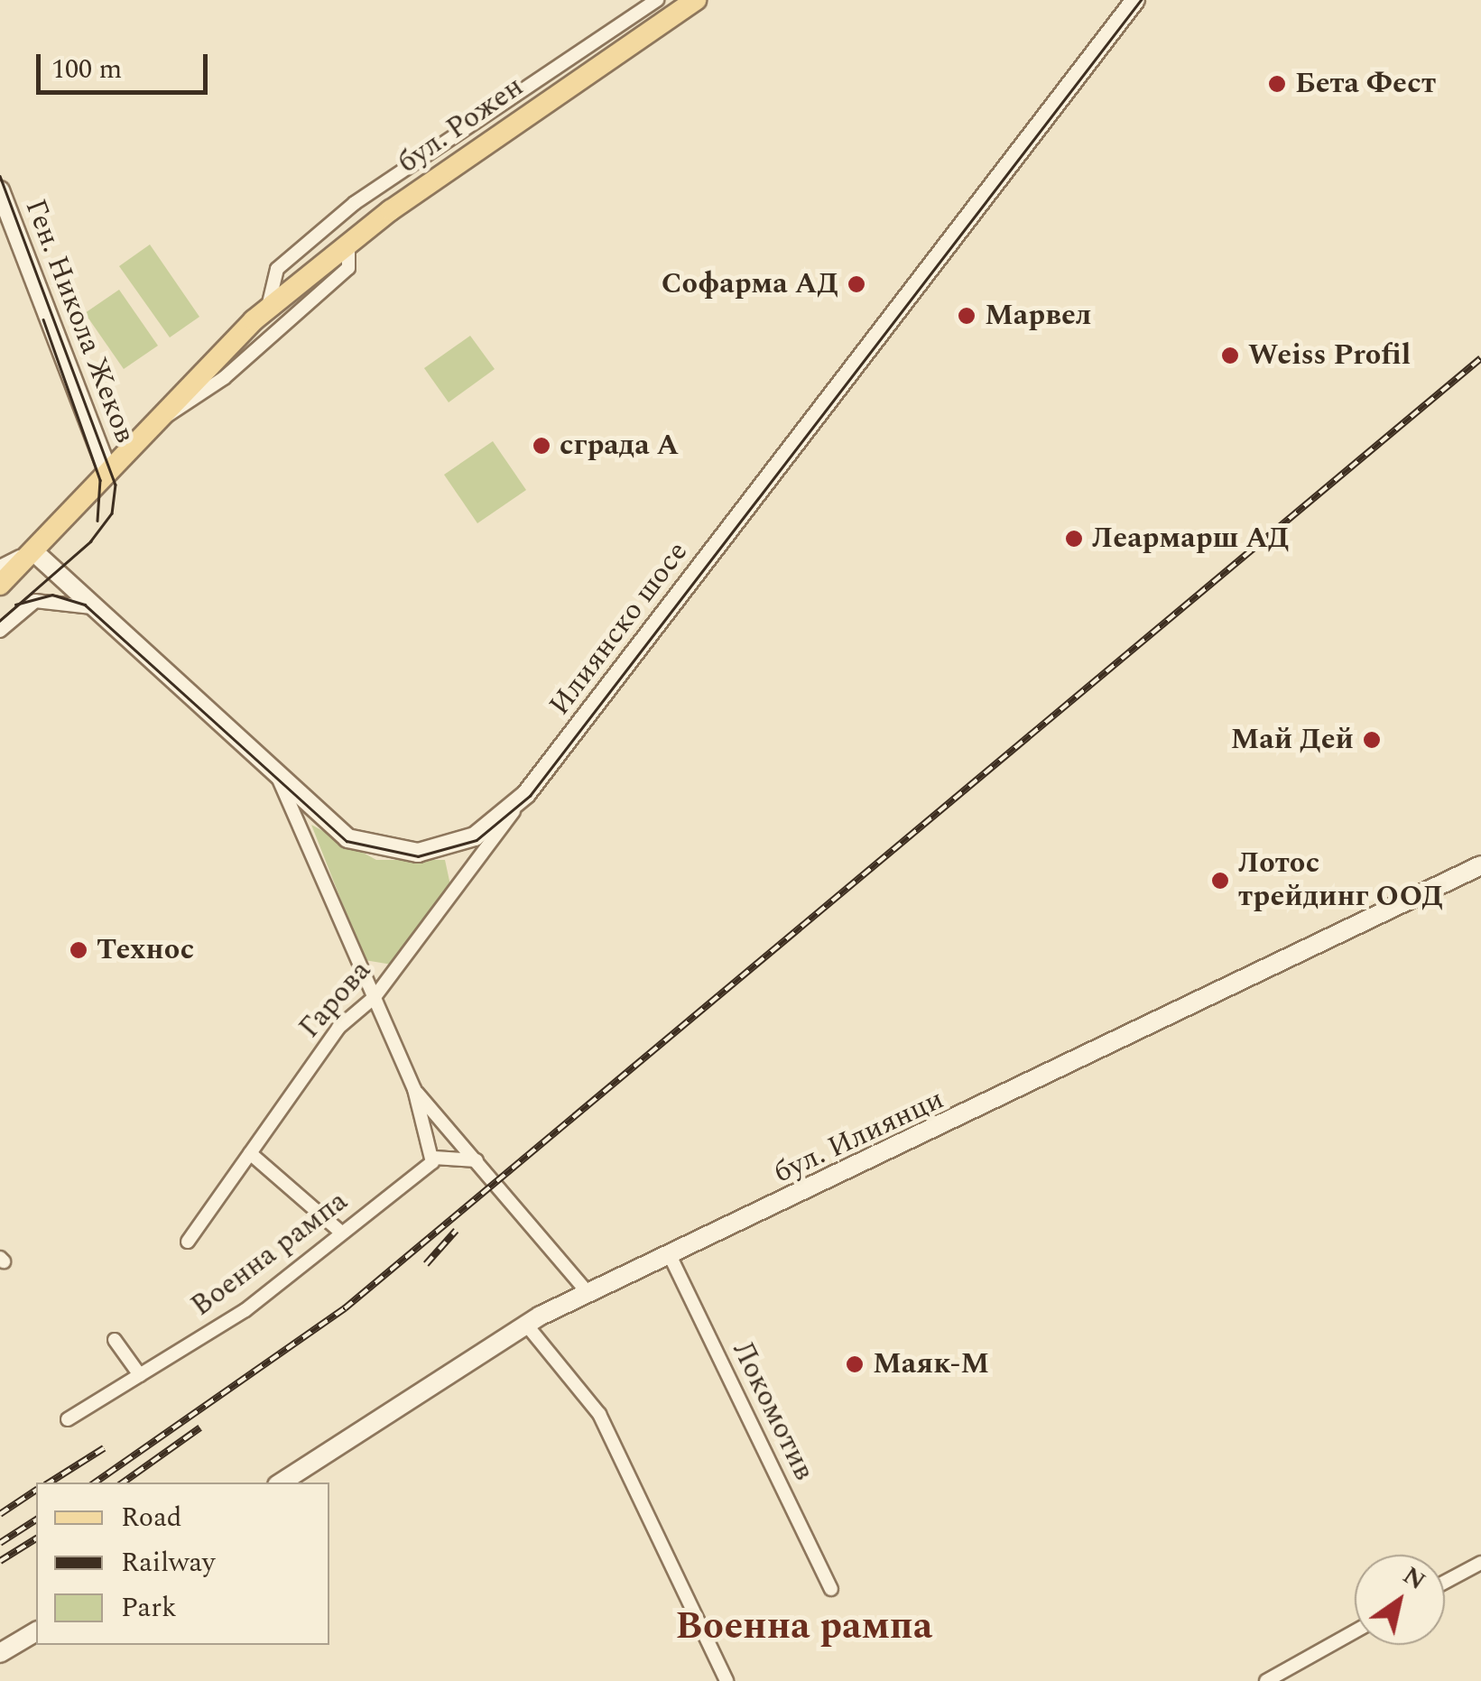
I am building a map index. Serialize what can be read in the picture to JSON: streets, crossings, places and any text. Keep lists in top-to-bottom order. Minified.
{"streets":{"main road":["бул. Рожен"],"street":["Ген. Никола Жеков","Илиянско шосе","Гарова","бул. Илиянци","Военна рампа","Локомотив"]},"crossings":[["бул. Рожен","Ген. Никола Жеков"],["бул. Рожен","Илиянско шосе"],["Илиянско шосе","Гарова"],["бул. Илиянци","Локомотив"]],"districts":["Военна рампа"],"places":["Бета Фест","Софарма АД","Марвел","Weiss Profil","сграда А","Леармарш АД","Май Дей","Лотос трейдинг ООД","Технос","Маяк-М"],"legend":["Road","Railway","Park"],"scale_bar":"100 m","north":"top right"}
